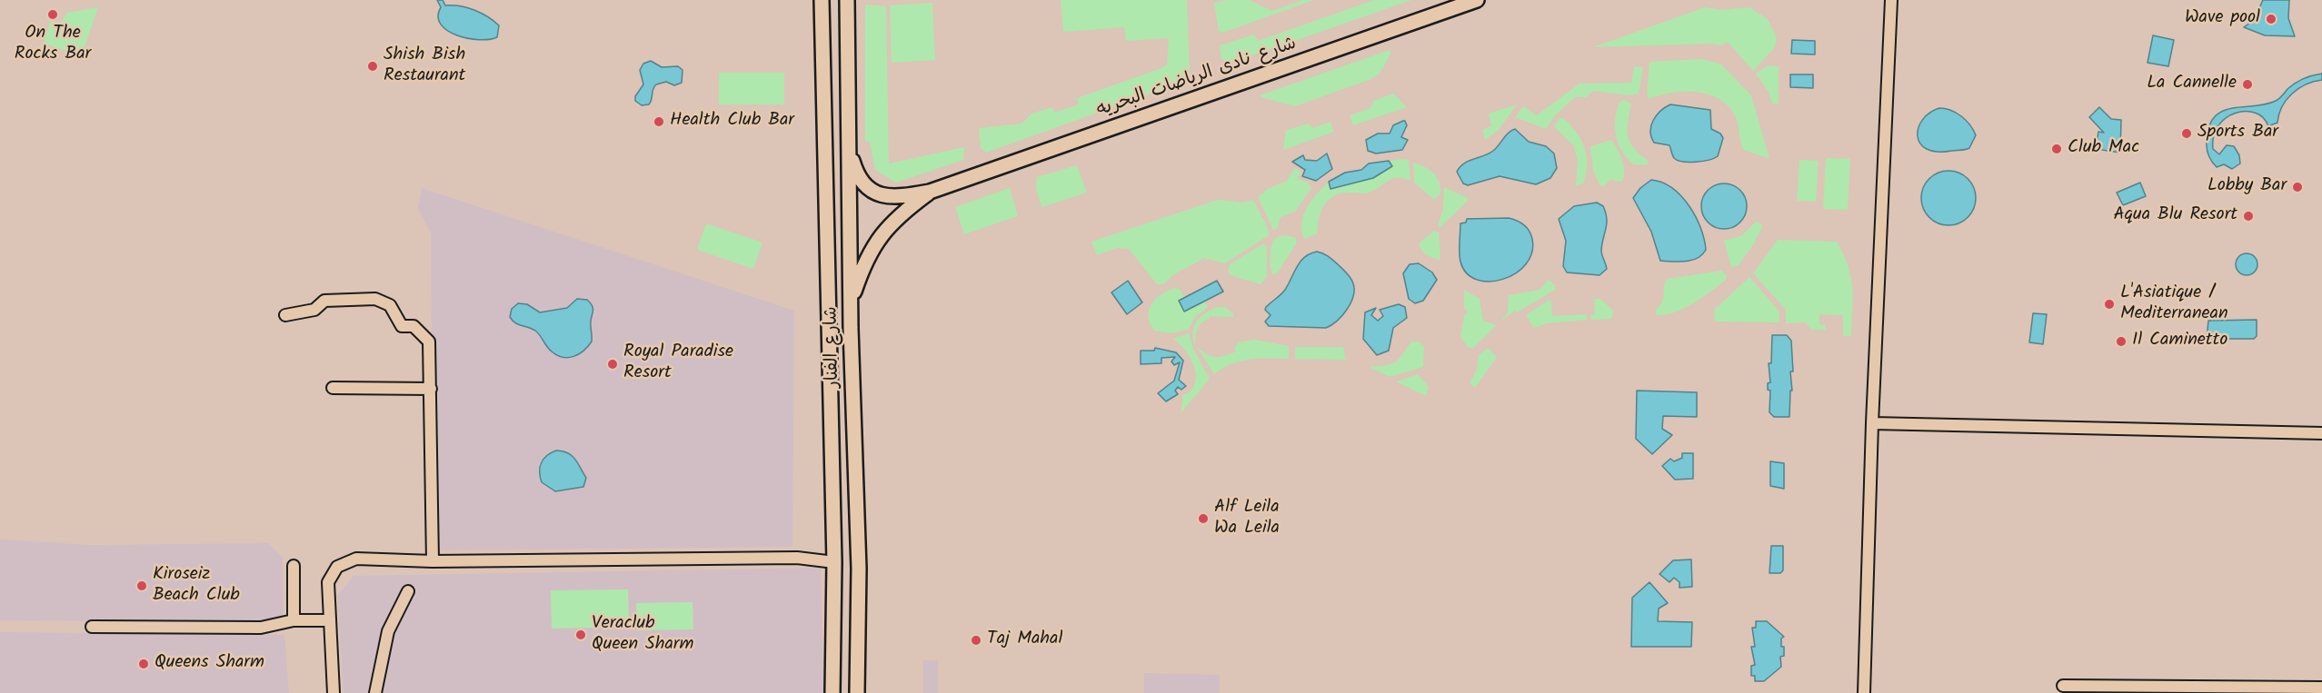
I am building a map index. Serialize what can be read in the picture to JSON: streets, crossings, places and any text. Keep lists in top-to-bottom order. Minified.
{"streets":{"main road":["شارع نادى الرياضات البحريه","شارع الفنار"]},"crossings":[["شارع نادى الرياضات البحريه","شارع الفنار"]],"places":["On The Rocks Bar","Wave pool","Shish Bish Restaurant","La Cannelle","Health Club Bar","Sports Bar","Club Mac","Lobby Bar","Aqua Blu Resort","L'Asiatique / Mediterranean","Il Caminetto","Royal Paradise Resort","Alf Leila Wa Leila","Kiroseiz Beach Club","Veraclub Queen Sharm","Taj Mahal","Queens Sharm"]}
